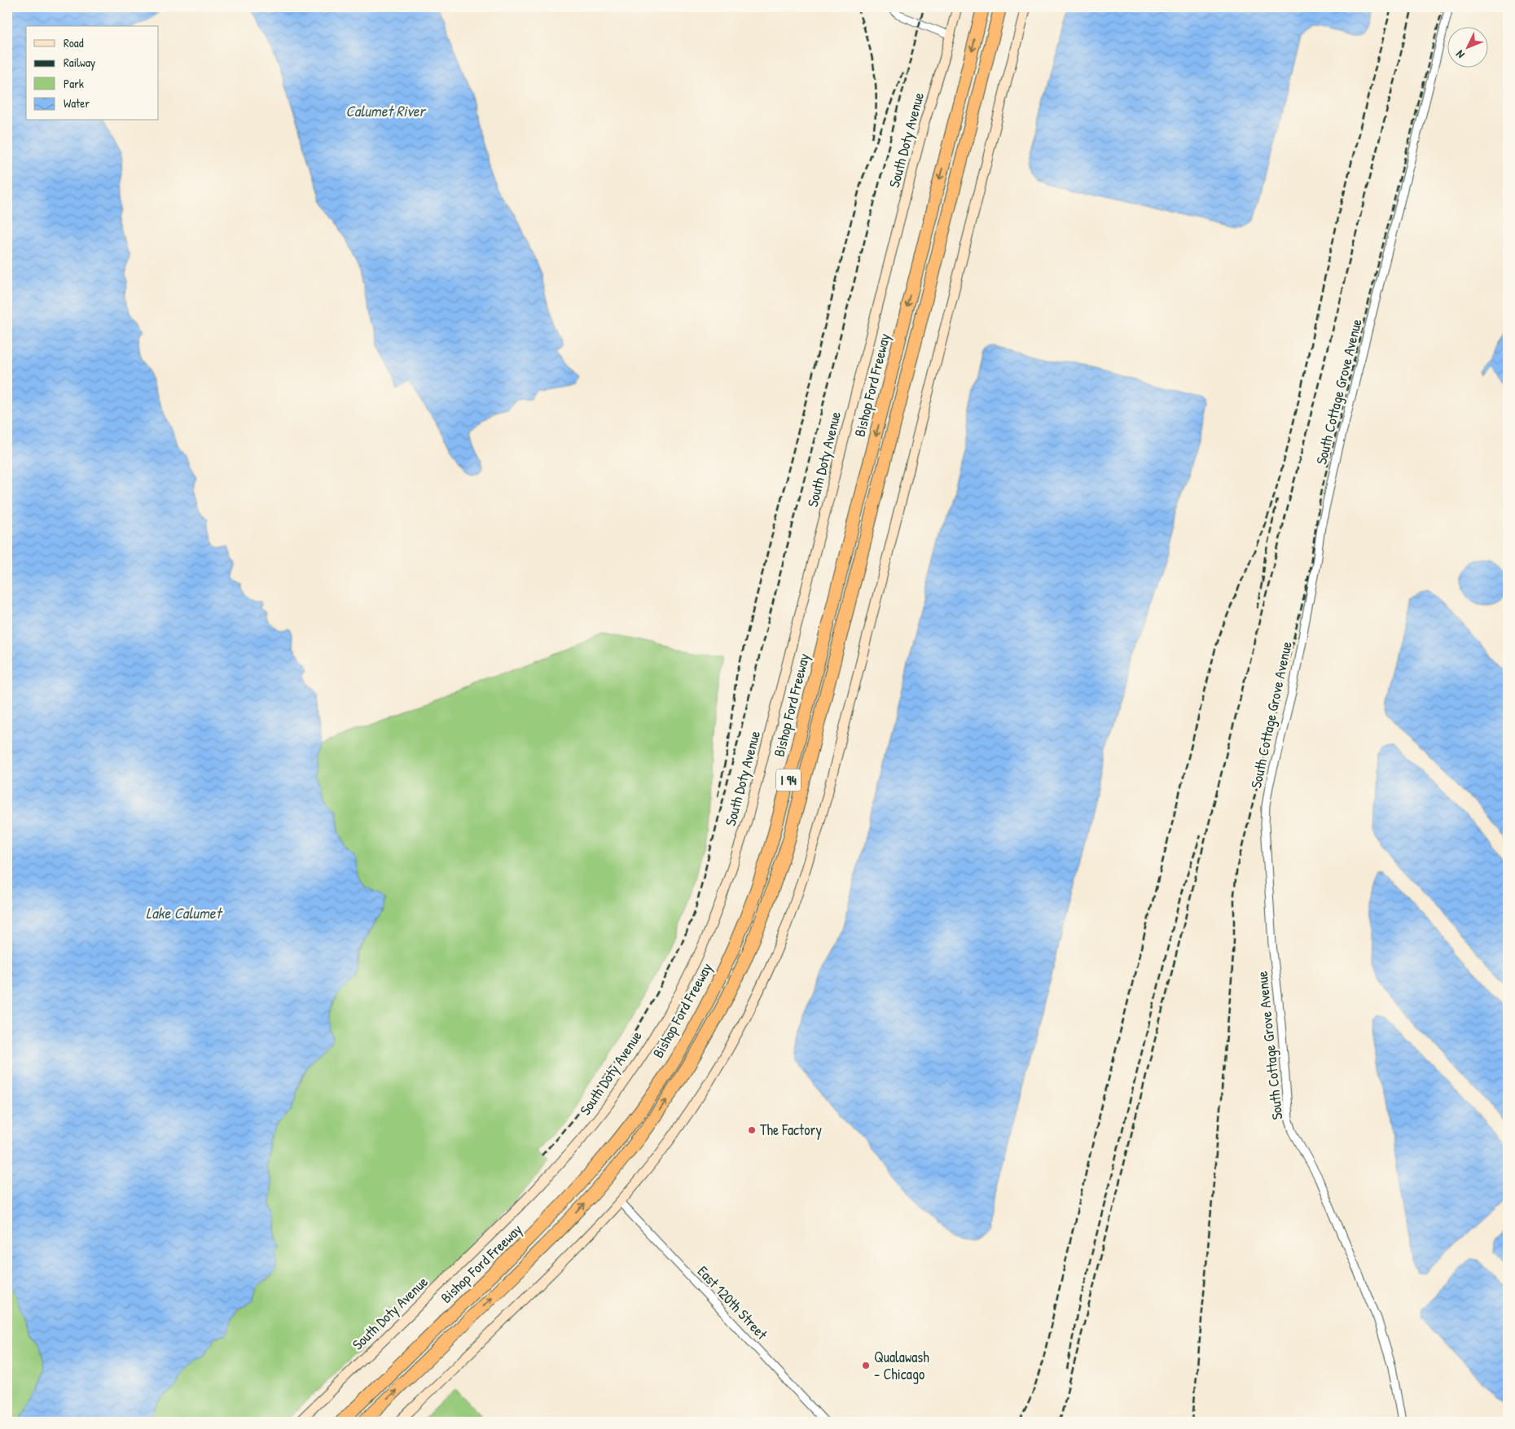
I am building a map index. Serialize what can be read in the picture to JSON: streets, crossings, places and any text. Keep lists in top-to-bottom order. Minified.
{"streets":{"highway":["Bishop Ford Freeway","I 94"],"street":["South Doty Avenue","South Cottage Grove Avenue","East 120th Street"]},"water":["Calumet River","Lake Calumet"],"places":["The Factory","Qualawash - Chicago"],"legend":["Road","Railway","Park","Water"],"north":"bottom left"}
